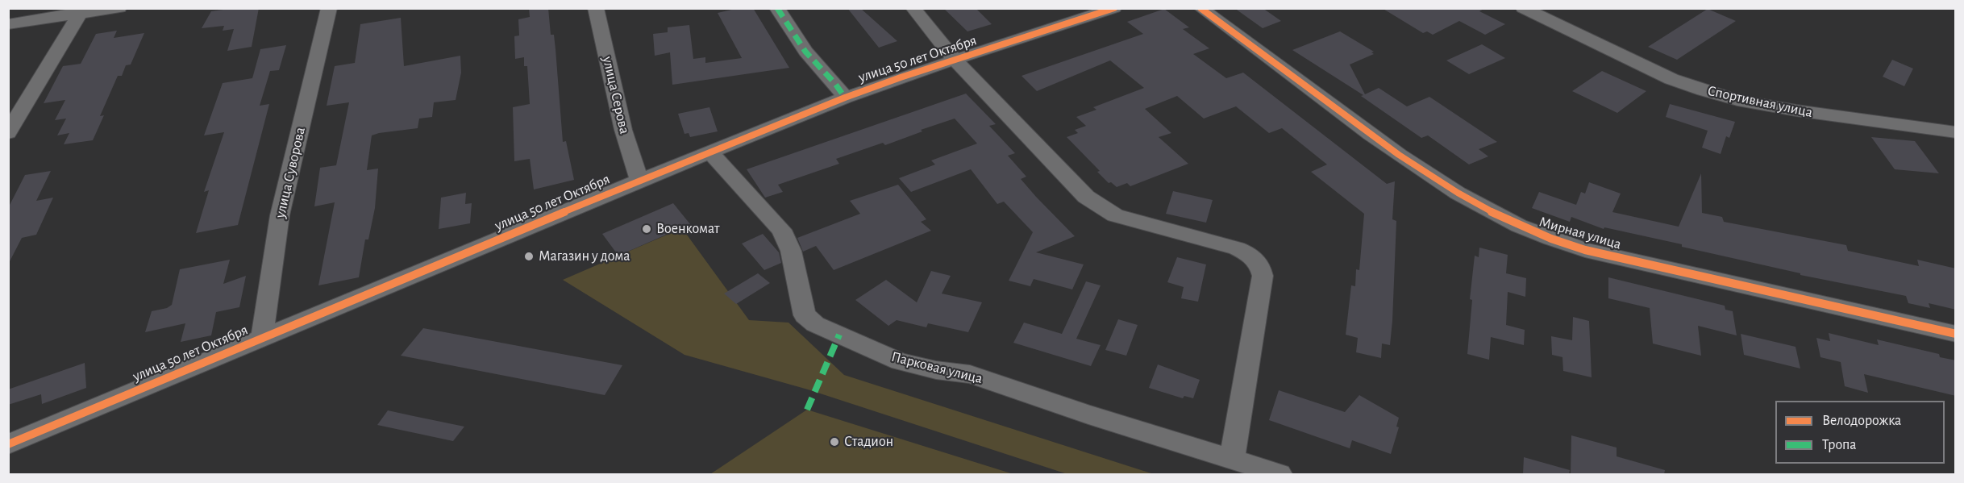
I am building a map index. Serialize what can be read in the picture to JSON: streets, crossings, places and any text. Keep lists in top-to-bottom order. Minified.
{"streets":{"street":["улица 50 лет Октября","улица Серова","Спортивная улица","улица Суворова","Мирная улица","Парковая улица"]},"crossings":[["улица 50 лет Октября","улица Серова"],["улица 50 лет Октября","улица Суворова"],["улица 50 лет Октября","Парковая улица"]],"places":["Военкомат","Магазин у дома","Стадион"],"legend":["Велодорожка","Тропа"]}
